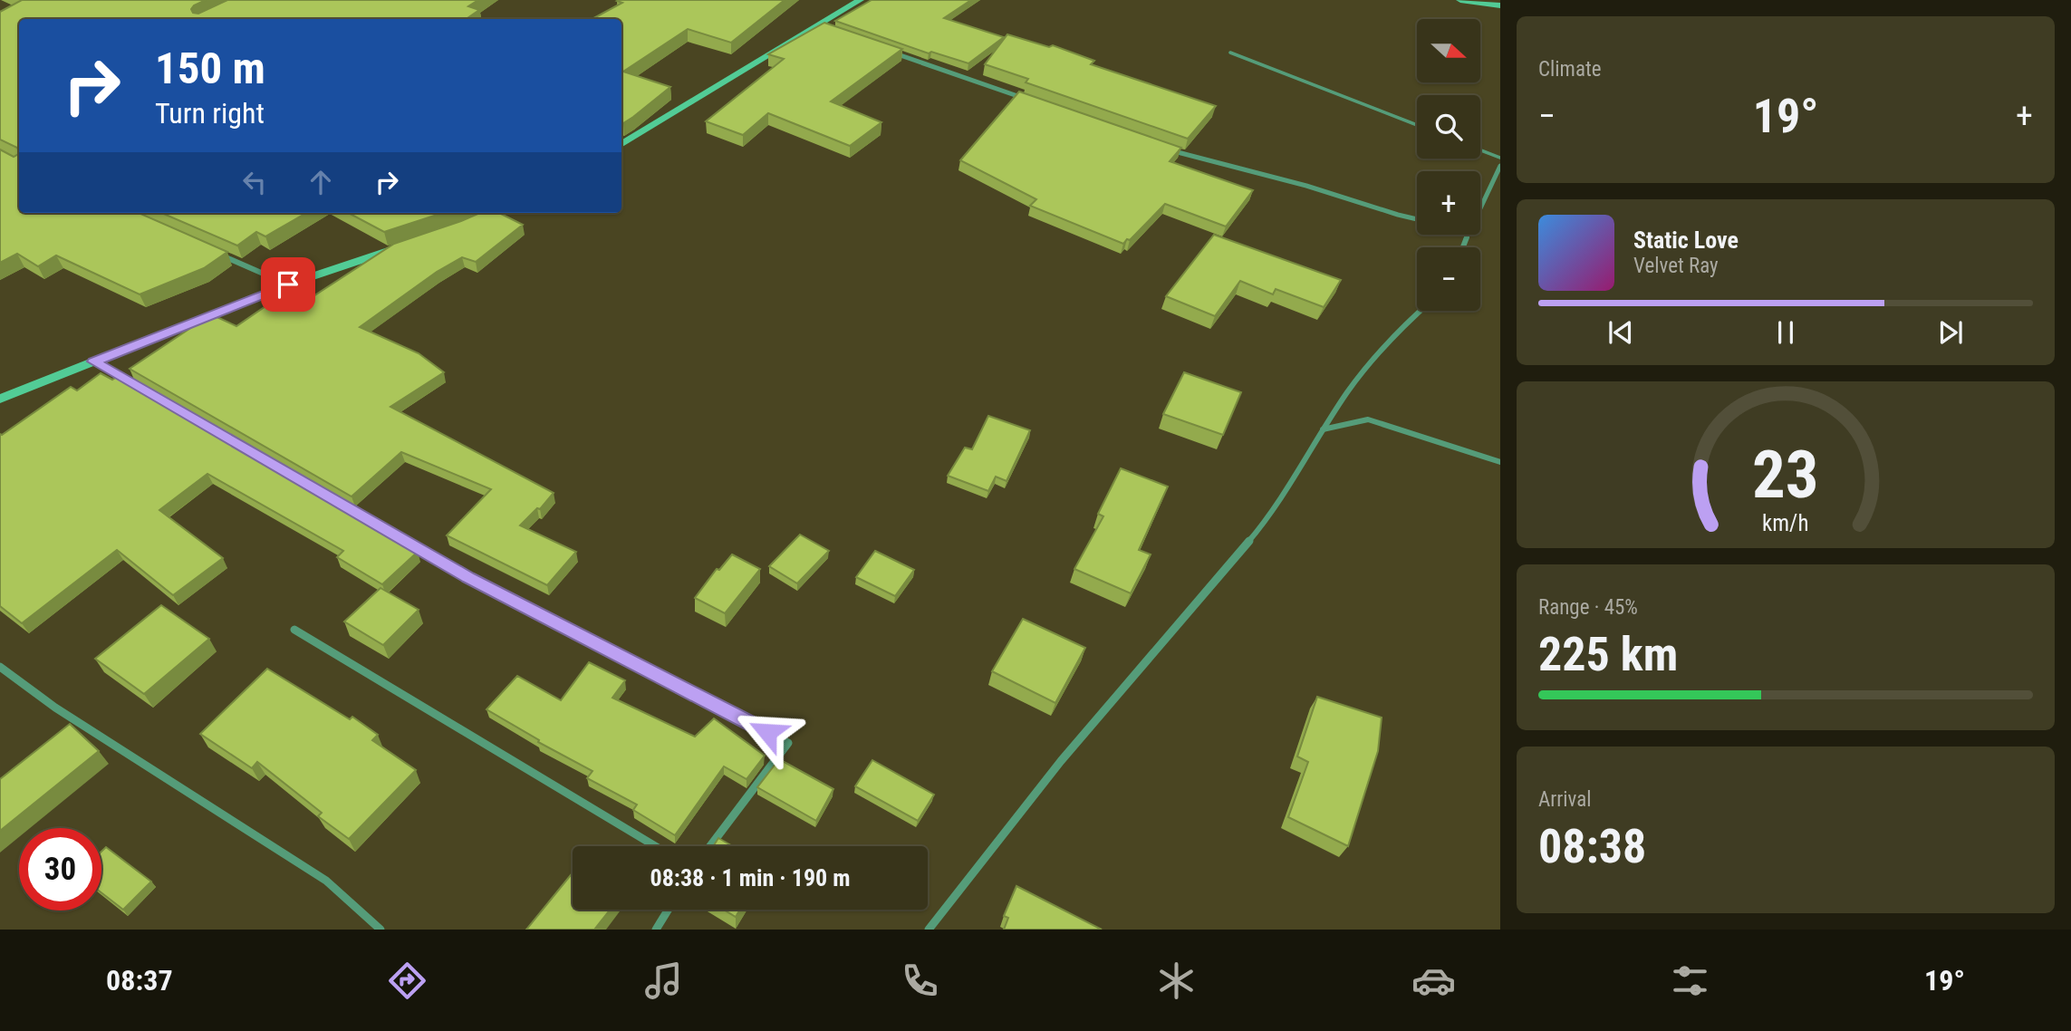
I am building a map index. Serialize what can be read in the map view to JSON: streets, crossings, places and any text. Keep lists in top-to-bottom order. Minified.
{"north":"right","page":{"tile":["Climate",["Range · 45%","225 km"],["Arrival","08:38"]],"map_buttons":["+","−"],"turn":["150 m","Turn right"],"heat":["−","19°","+"],"song":["Static Love","Velvet Ray"],"limit":"30","trip":"08:38 · 1 min · 190 m","tabs":["08:37","19°"],"gauge":["23","km/h"]}}
